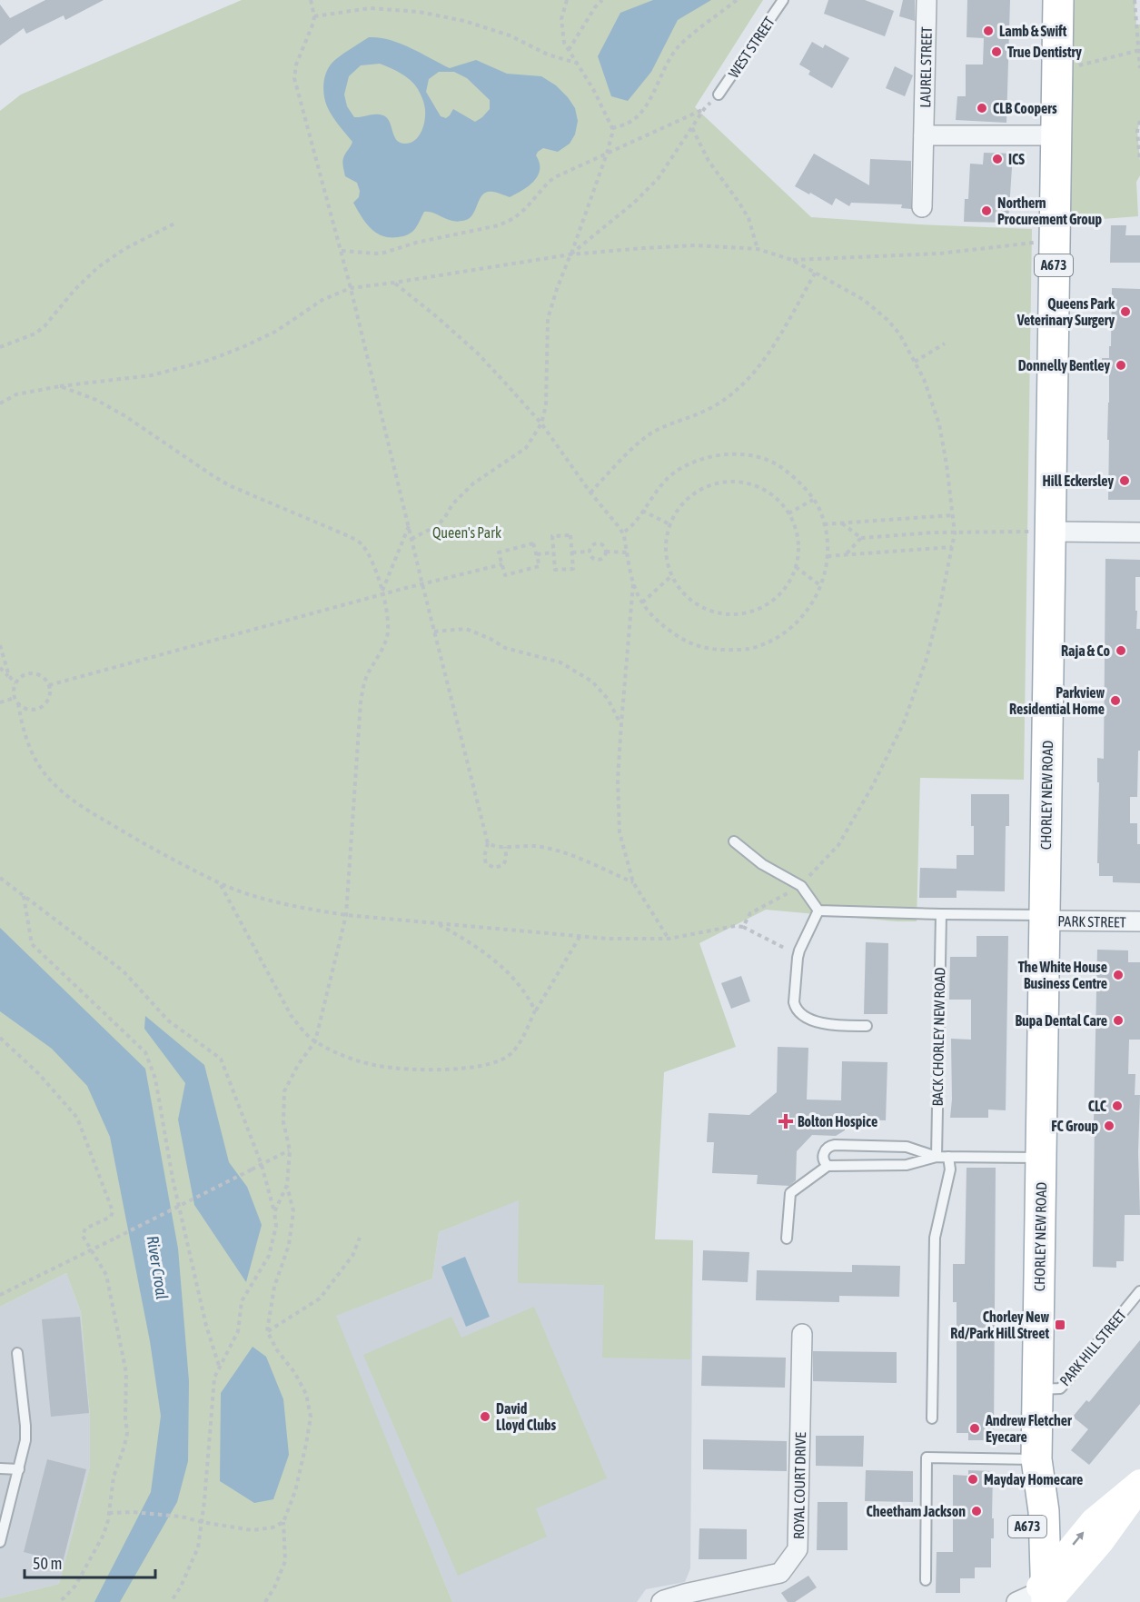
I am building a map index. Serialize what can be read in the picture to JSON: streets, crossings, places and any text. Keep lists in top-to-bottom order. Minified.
{"streets":{"main road":["A673","CHORLEY NEW ROAD"],"street":["LAUREL STREET","PARK STREET","ROYAL COURT DRIVE"],"lane":["WEST STREET","BACK CHORLEY NEW ROAD","PARK HILL STREET"]},"crossings":[["CHORLEY NEW ROAD","PARK STREET"],["CHORLEY NEW ROAD","PARK HILL STREET"]],"water":["River Croal"],"parks":["Queen's Park"],"places":{"other":["Lamb & Swift","True Dentistry","CLB Coopers","ICS","Northern Procurement Group","Queens Park Veterinary Surgery","Donnelly Bentley","Hill Eckersley","Raja & Co","Parkview Residential Home","The White House Business Centre","Bupa Dental Care","CLC","FC Group","David Lloyd Clubs","Andrew Fletcher Eyecare","Mayday Homecare","Cheetham Jackson"],"health":["Bolton Hospice"],"transit":["Chorley New Rd/Park Hill Street"]},"scale_bar":"50 m"}
